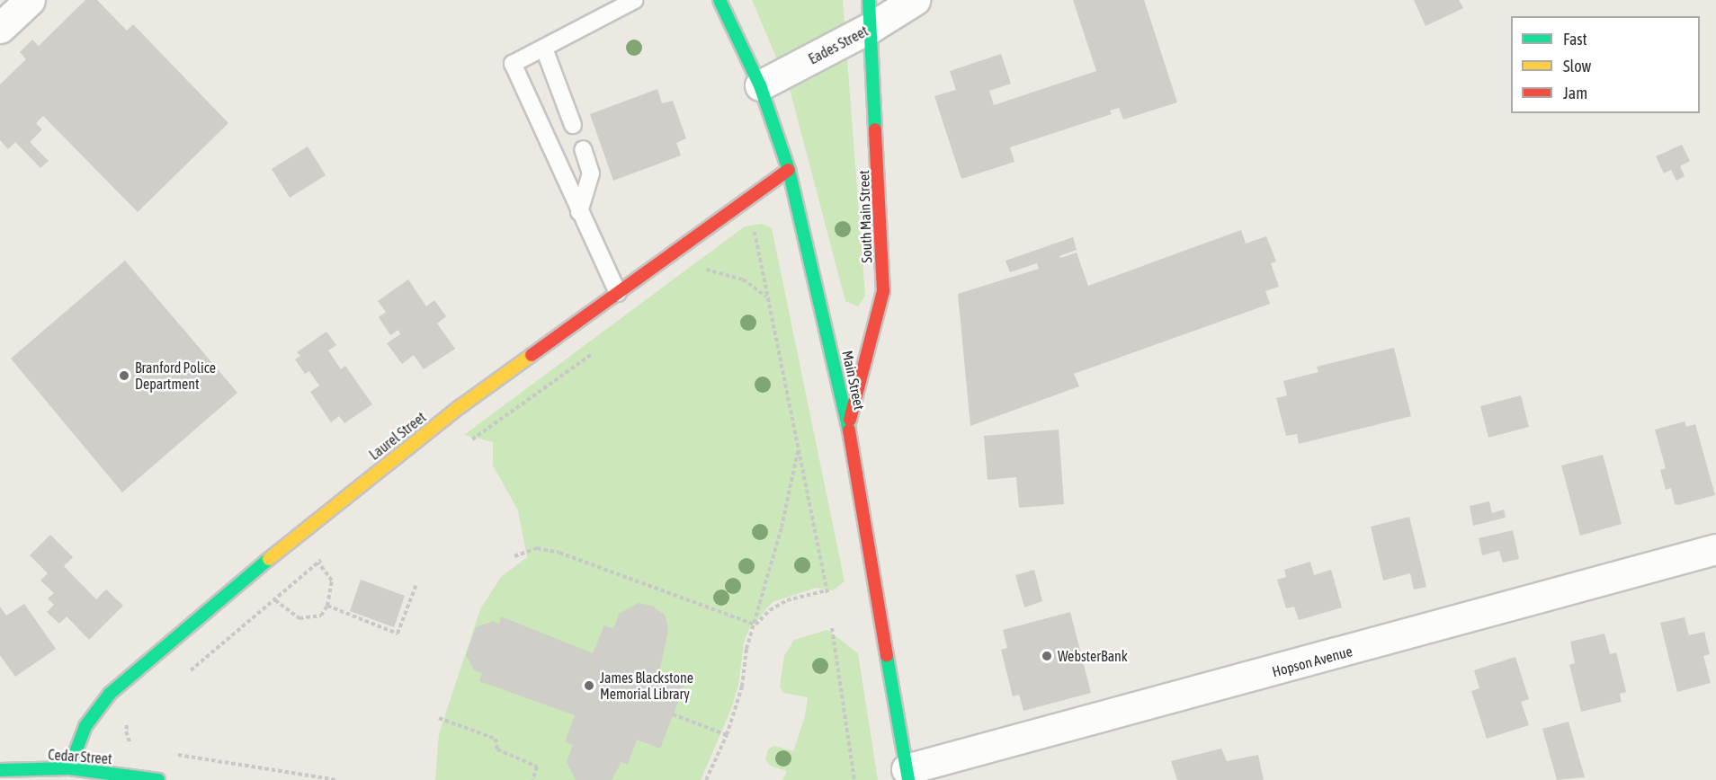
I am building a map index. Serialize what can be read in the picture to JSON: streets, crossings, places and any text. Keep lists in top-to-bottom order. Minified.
{"streets":{"street":["Eades Street","South Main Street","Main Street","Laurel Street","Hopson Avenue","Cedar Street"]},"crossings":[["Eades Street","South Main Street"],["Eades Street","Main Street"],["South Main Street","Main Street"],["Main Street","Laurel Street"],["Main Street","Hopson Avenue"],["Laurel Street","Cedar Street"]],"places":["Branford Police Department","WebsterBank","James Blackstone Memorial Library"],"legend":["Fast","Slow","Jam"]}
